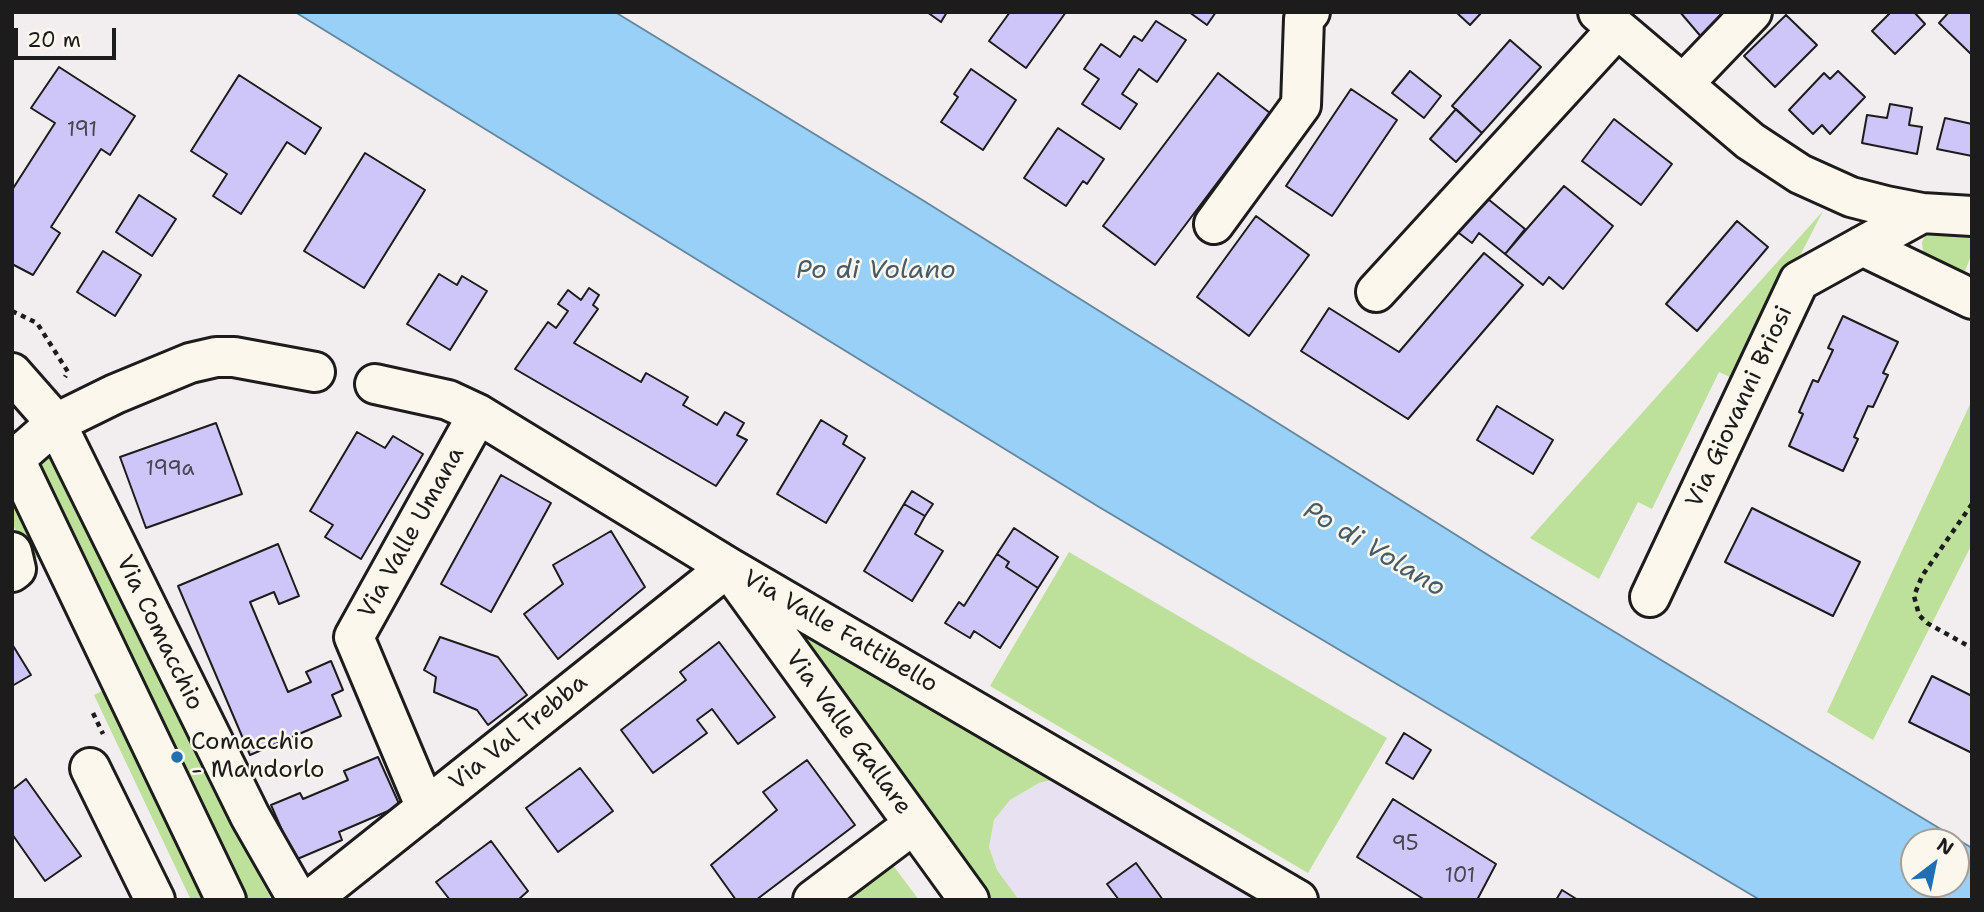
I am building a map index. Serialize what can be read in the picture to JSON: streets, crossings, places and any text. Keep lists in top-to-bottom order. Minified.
{"streets":{"street":["Via Giovanni Briosi","Via Valle Umana","Via Valle Fattibello","Via Comacchio","Via Val Trebba","Via Valle Gallare"]},"crossings":[["Via Valle Umana","Via Valle Fattibello"],["Via Valle Umana","Via Val Trebba"],["Via Valle Fattibello","Via Val Trebba"],["Via Valle Fattibello","Via Valle Gallare"],["Via Val Trebba","Via Valle Gallare"]],"water":["Po di Volano"],"places":["Comacchio - Mandorlo"],"house_numbers":["191","199a","95","101"],"scale_bar":"20 m","north":"top right"}
